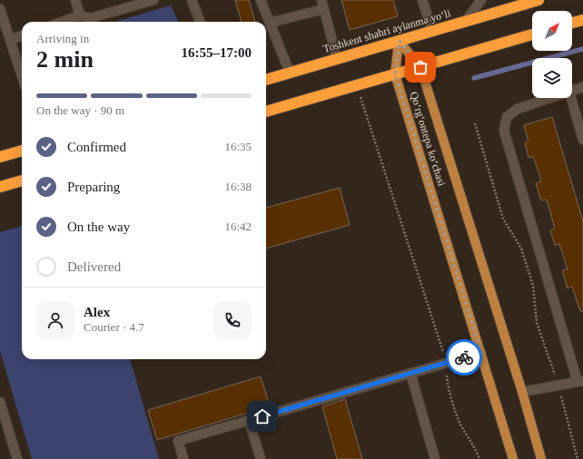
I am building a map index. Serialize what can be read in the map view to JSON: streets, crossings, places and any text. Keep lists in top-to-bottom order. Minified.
{"streets":{"highway":["Toshkent shahri aylanma yoʻli"],"main road":["Qoʻrgʻontepa koʻchasi"]},"crossings":[["Toshkent shahri aylanma yoʻli","Qoʻrgʻontepa koʻchasi"]],"north":"top right","page":{"heading":["2 min","Arriving in","16:55–17:00"],"panel":["Alex","Courier · 4.7"],"bar":"On the way · 90 m","list":[["Confirmed","16:35"],["Preparing","16:38"],["On the way","16:42"],"Delivered"]}}
